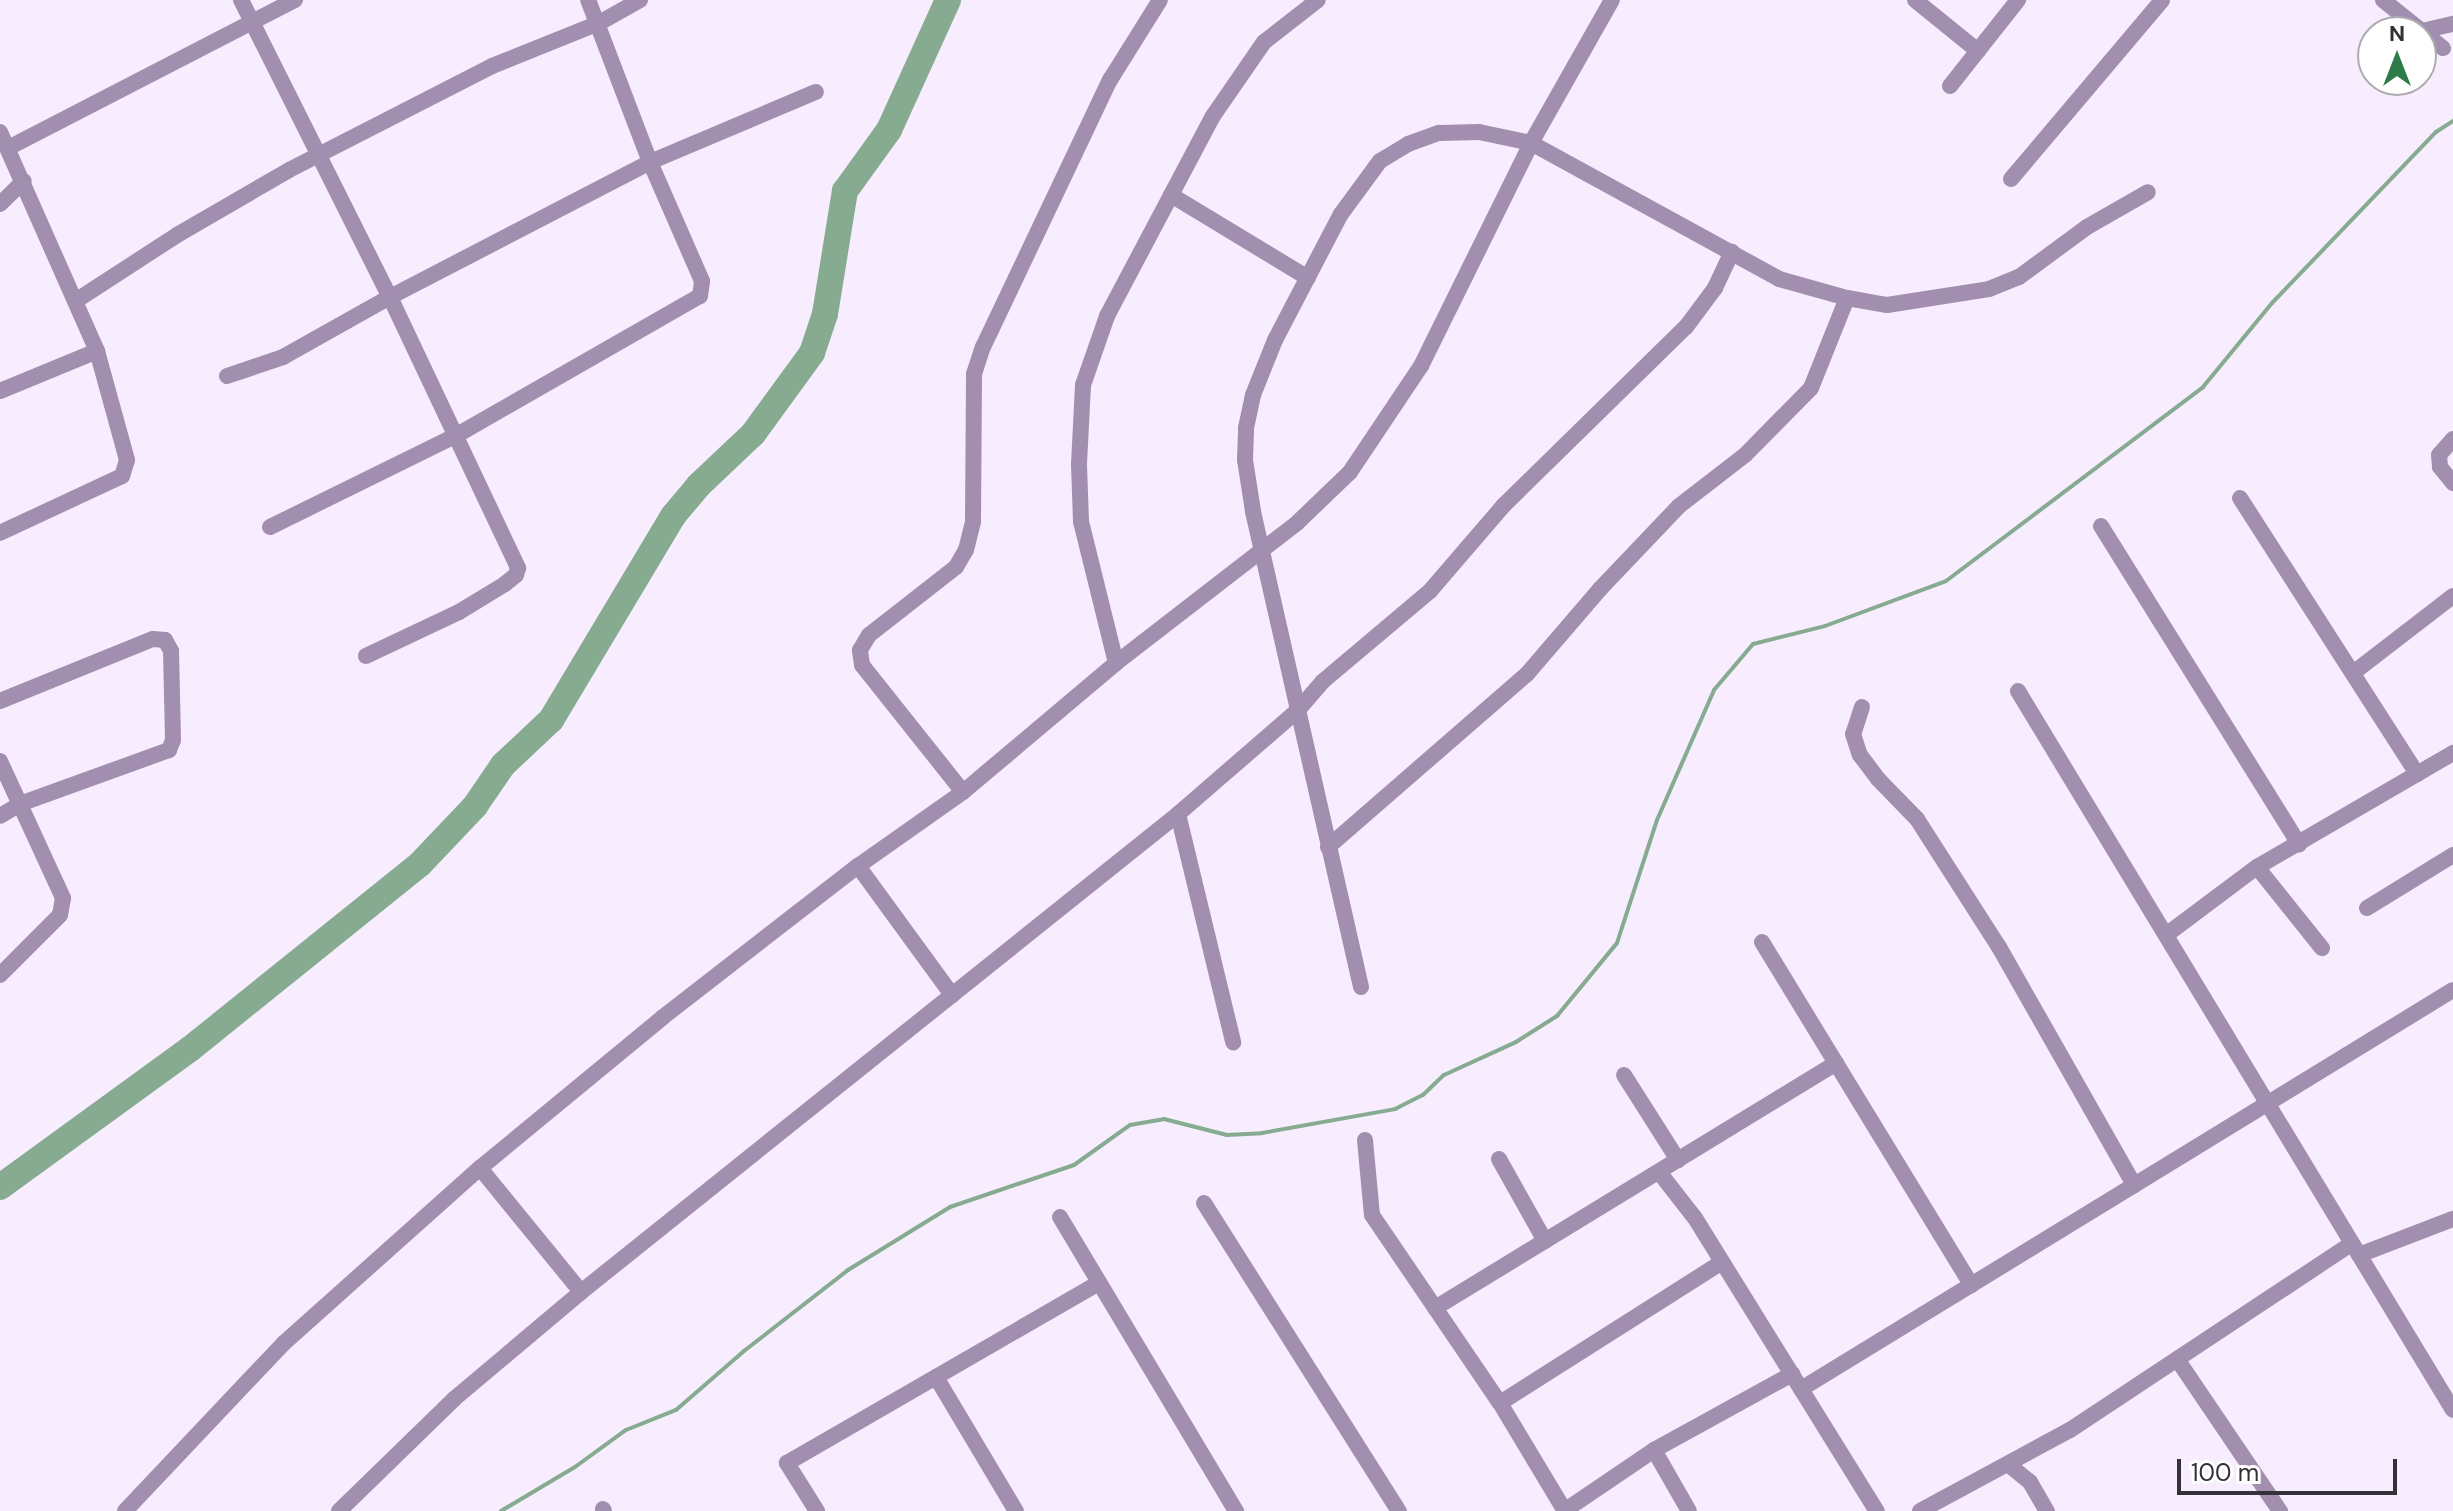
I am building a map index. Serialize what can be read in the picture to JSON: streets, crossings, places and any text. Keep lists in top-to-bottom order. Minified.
{"scale_bar":"100 m","north":"top"}
